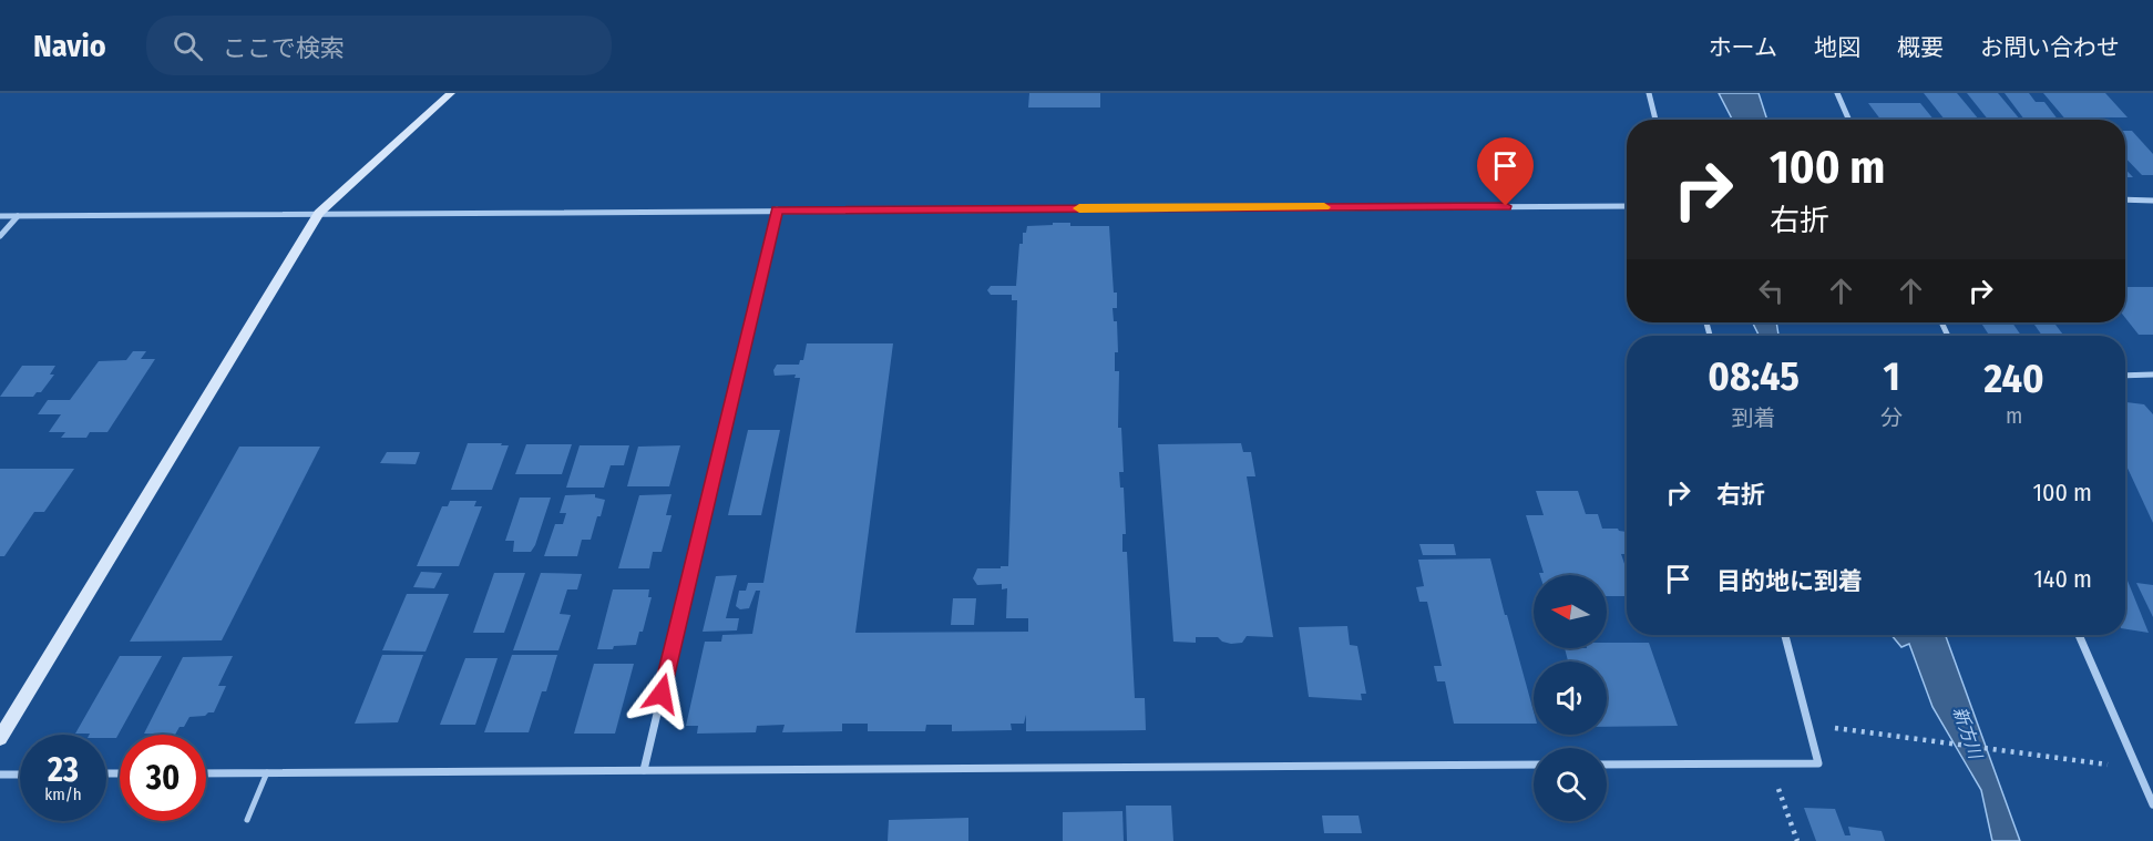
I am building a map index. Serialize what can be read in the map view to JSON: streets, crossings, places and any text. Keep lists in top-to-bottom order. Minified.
{"water":["新方川"],"north":"left","page":{"header":"Navio","search":"ここで検索","nav":["ホーム","地図","概要","お問い合わせ"],"turn":["100 m","右折"],"eta":["08:45","到着","1","分","240","m"],"list":[{"name":"右折","value":"100 m"},{"name":"目的地に到着","value":"140 m"}],"speed":"23 km/h","limit":"30"}}
